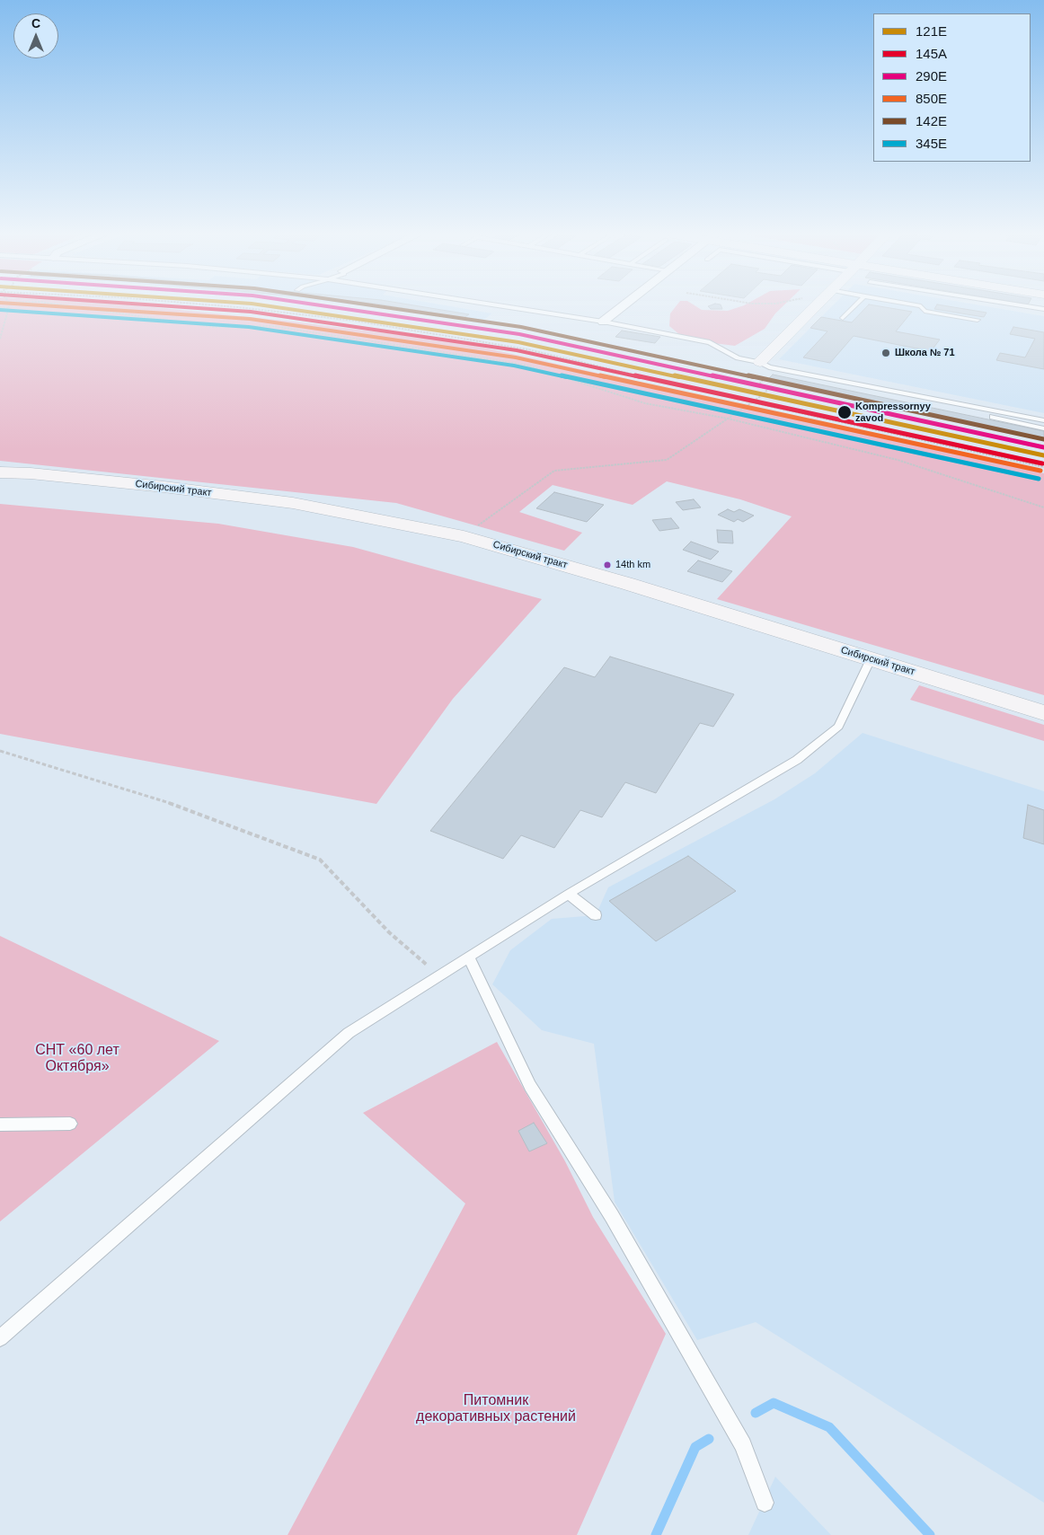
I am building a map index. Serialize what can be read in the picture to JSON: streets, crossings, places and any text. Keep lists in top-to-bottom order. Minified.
{"streets":{"street":["Сибирский тракт"]},"parks":["СНТ «60 лет Октября»","Питомник декоративных растений"],"places":["Школа № 71","Kompressornyy zavod","14th km"],"lines":["transit line 121Е","transit line 145А","transit line 290Е","transit line 850Е","transit line 142Е","transit line 345Е"],"legend":["121Е","145А","290Е","850Е","142Е","345Е"],"north":"top"}
